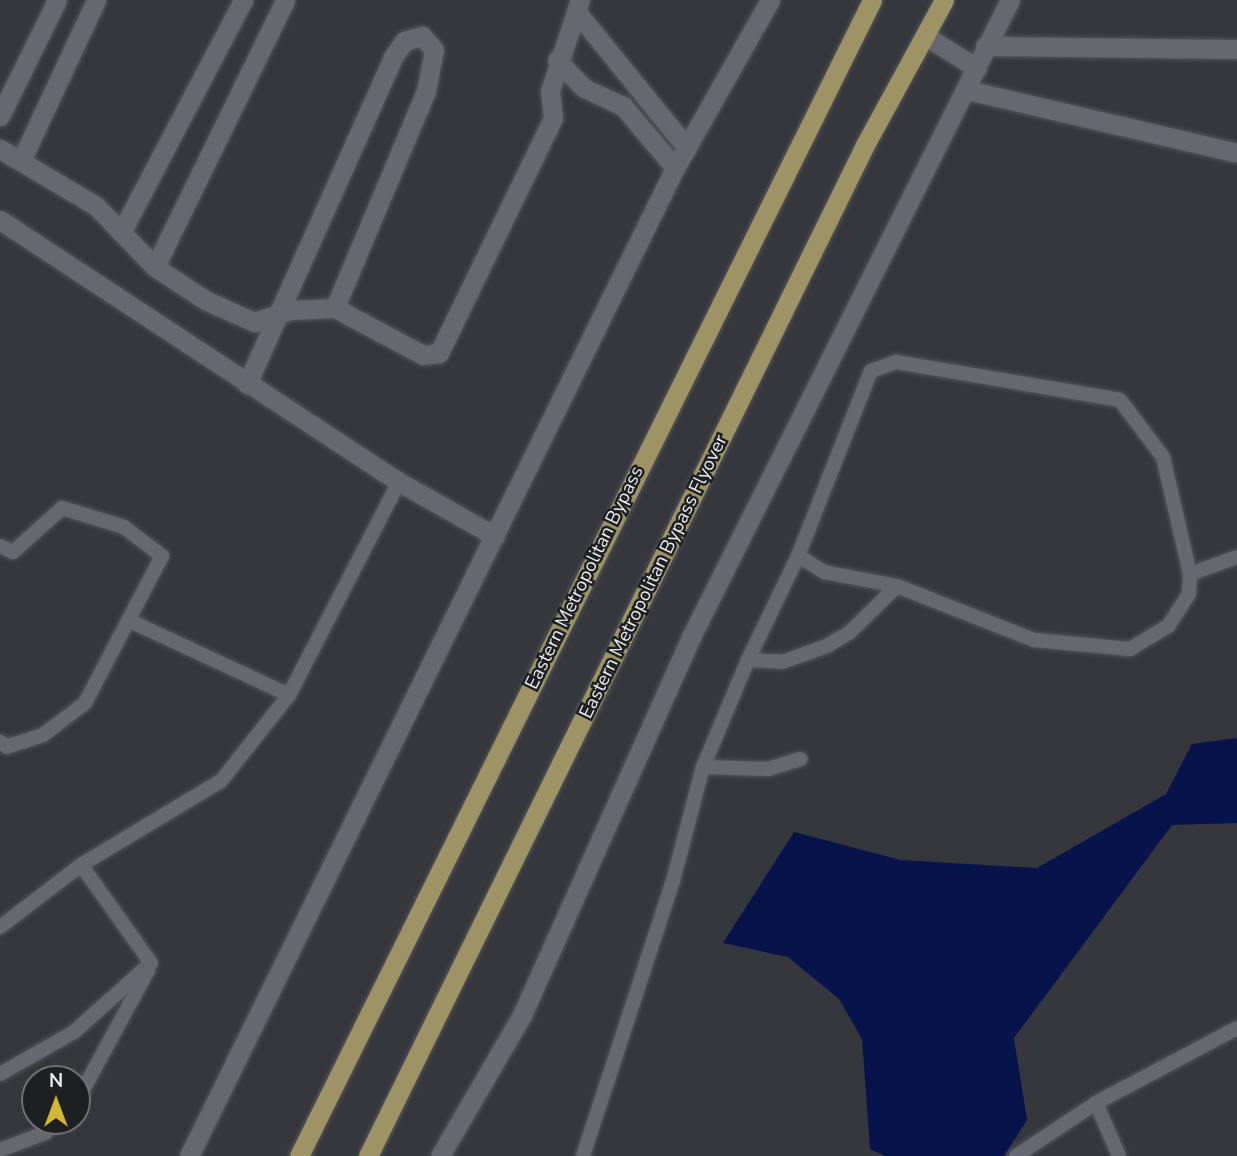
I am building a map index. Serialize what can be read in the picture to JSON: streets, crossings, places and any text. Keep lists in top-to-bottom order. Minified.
{"streets":{"main road":["Eastern Metropolitan Bypass Flyover","Eastern Metropolitan Bypass"]},"north":"top"}
